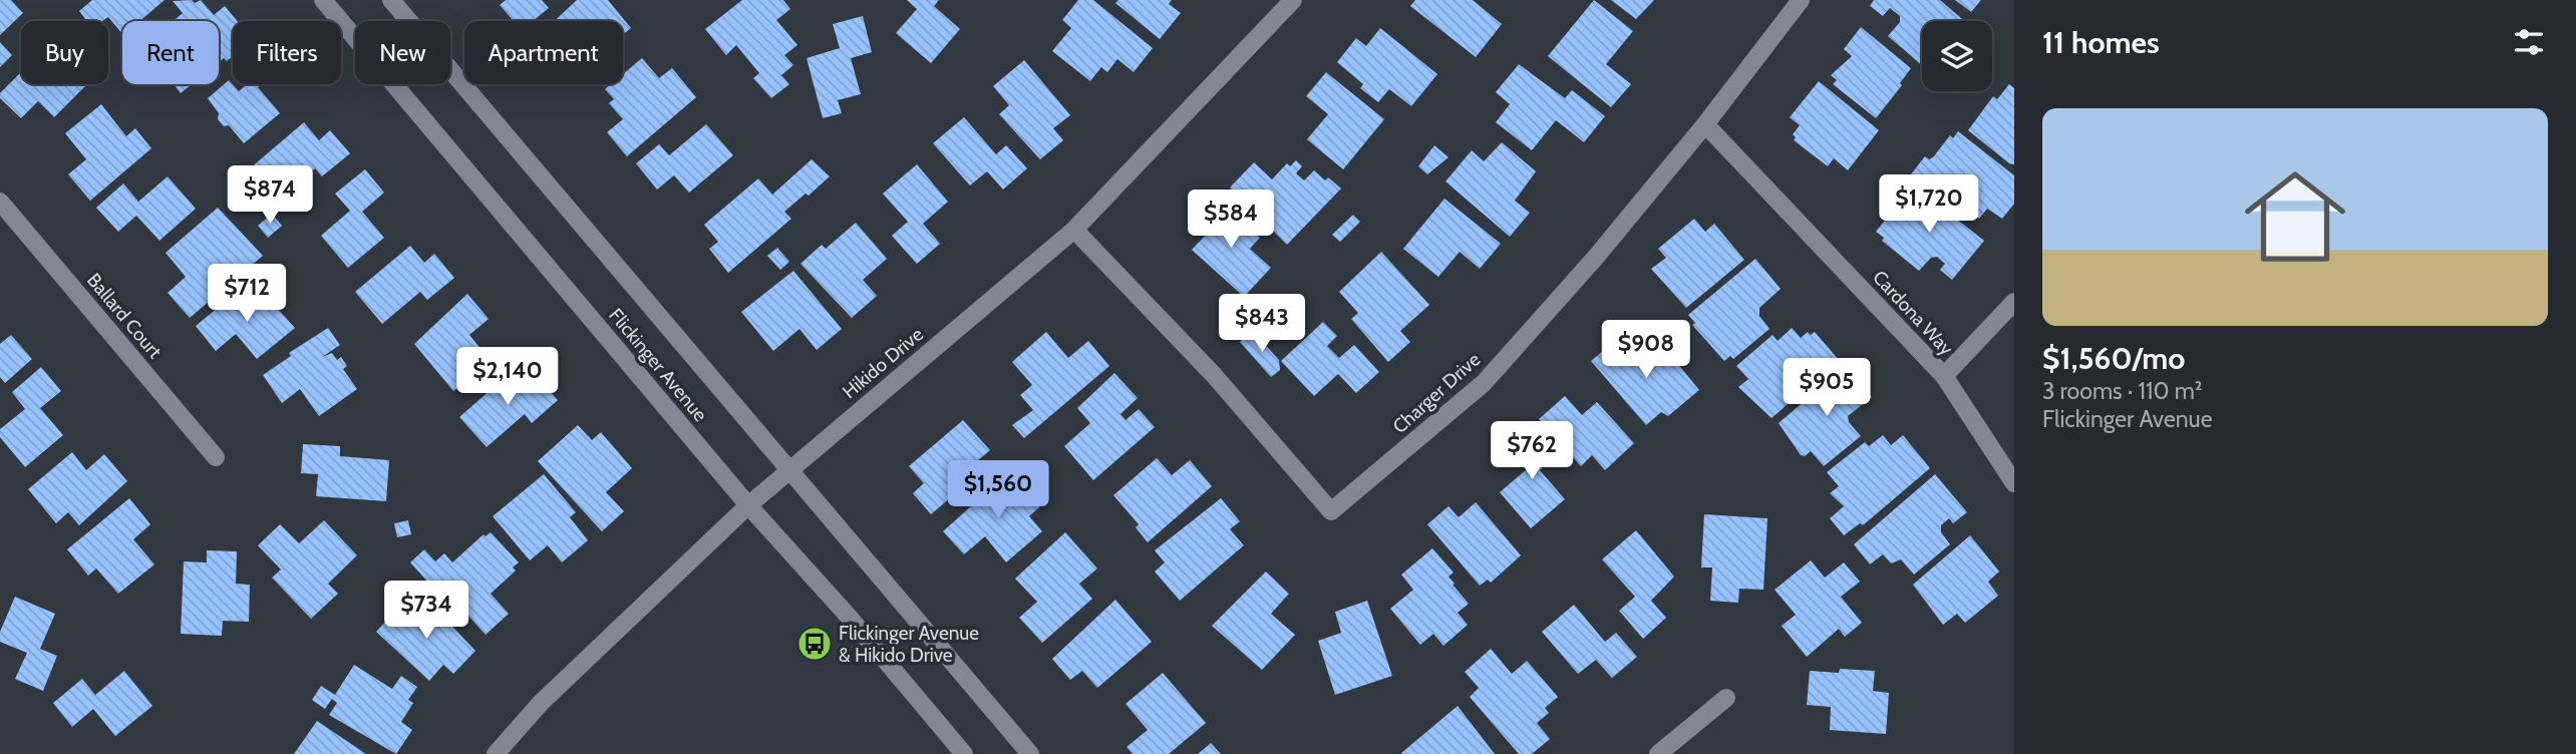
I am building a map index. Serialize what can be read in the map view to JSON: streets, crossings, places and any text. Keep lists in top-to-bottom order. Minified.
{"streets":{"street":["Cardona Way","Ballard Court","Hikido Drive","Flickinger Avenue","Charger Drive"]},"crossings":[["Cardona Way","Charger Drive"],["Hikido Drive","Flickinger Avenue"],["Hikido Drive","Charger Drive"]],"places":{"bus stop":["Flickinger Avenue & Hikido Drive"]},"page":{"heading":"11 homes","chip":["Buy","Rent","Filters","New","Apartment"],"list":[{"name":"$1,560/mo","note":"3 rooms · 110 m² · Flickinger Avenue"}],"price":["$874","$1,720","$584","$712","$843","$908","$2,140","$905","$762","$1,560","$734"]}}
